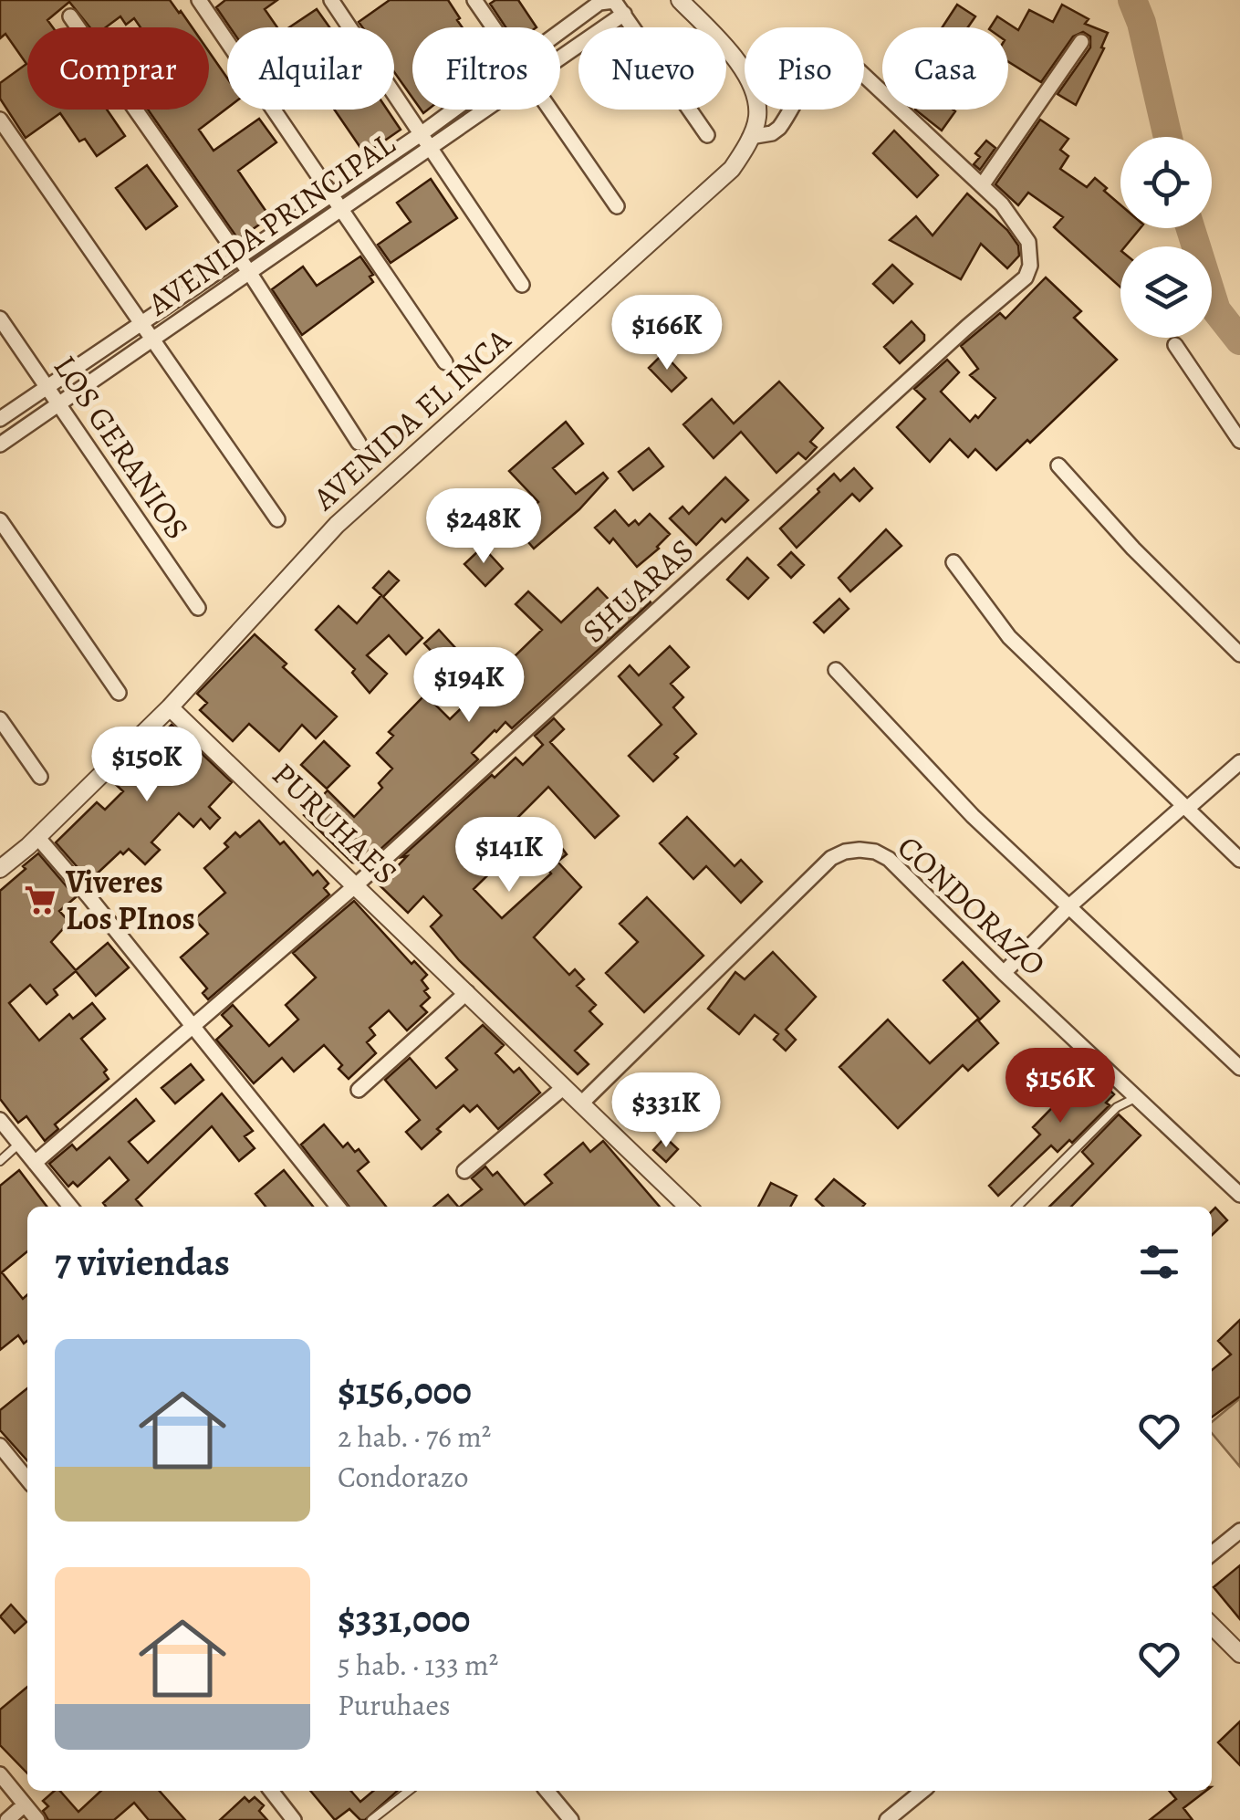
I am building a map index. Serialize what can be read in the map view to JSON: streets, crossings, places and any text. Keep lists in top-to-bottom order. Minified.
{"streets":{"street":["AVENIDA PRINCIPAL","AVENIDA EL INCA","LOS GERANIOS","SHUARAS","PURUHAES","CONDORAZO"]},"crossings":[["AVENIDA PRINCIPAL","LOS GERANIOS"],["AVENIDA EL INCA","SHUARAS"],["AVENIDA EL INCA","PURUHAES"],["SHUARAS","PURUHAES"],["PURUHAES","CONDORAZO"]],"places":{"supermarket":["Viveres Los PInos"]},"page":{"chip":["Comprar","Alquilar","Filtros","Nuevo","Piso","Casa"],"price":["$166K","$248K","$194K","$150K","$141K","$156K","$331K"],"heading":"7 viviendas","list":[{"name":"$156,000","note":"2 hab. · 76 m² · Condorazo"},{"name":"$331,000","note":"5 hab. · 133 m² · Puruhaes"}]}}
